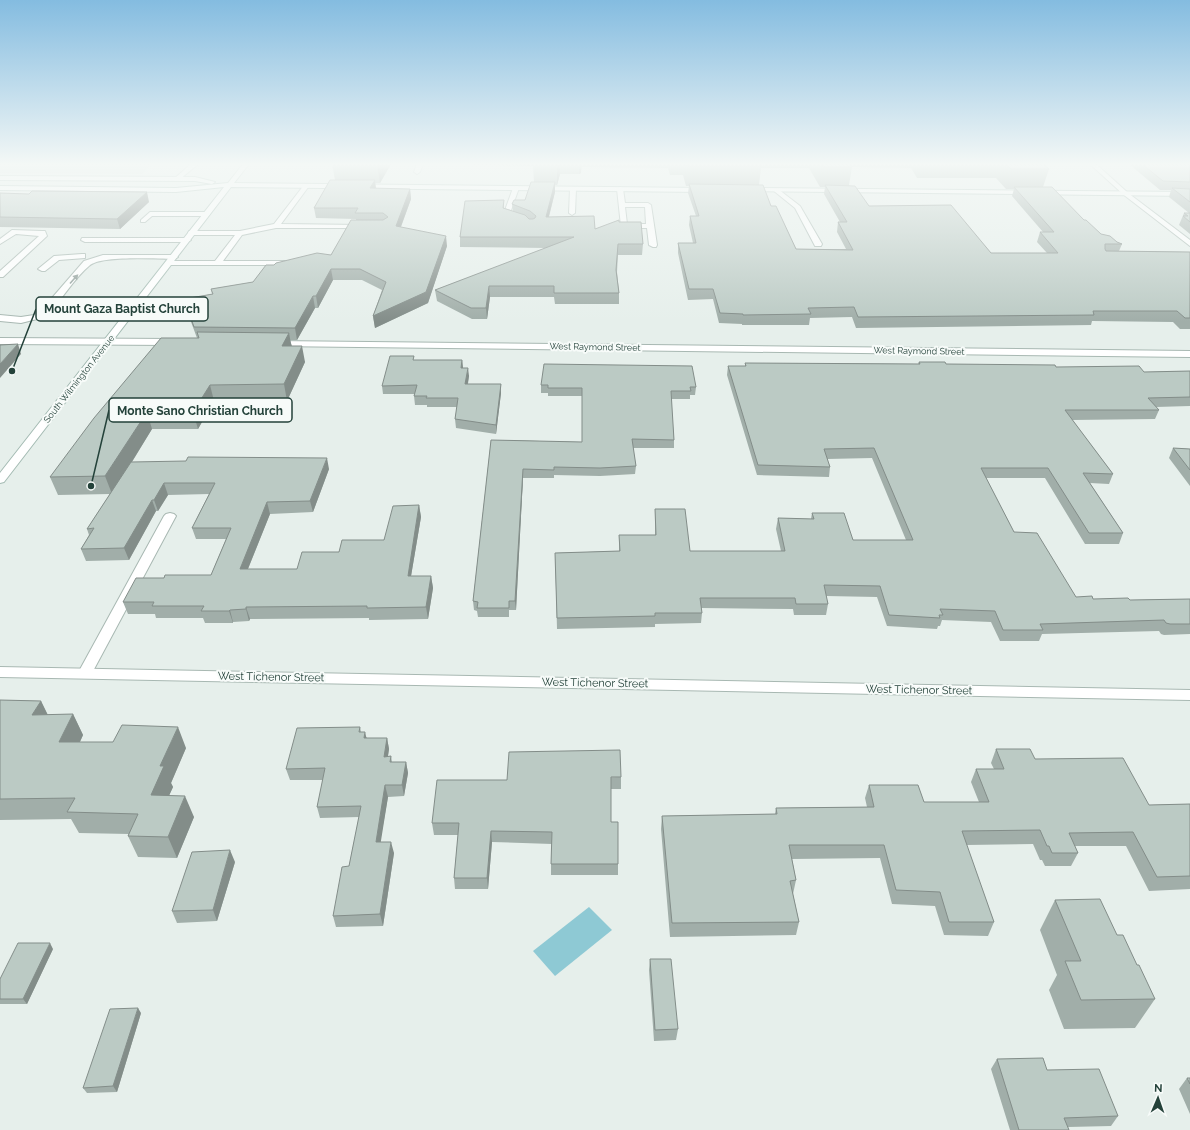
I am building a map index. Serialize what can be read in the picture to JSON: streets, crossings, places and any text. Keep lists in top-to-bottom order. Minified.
{"streets":{"main road":["West Raymond Street","South Wilmington Avenue","West Tichenor Street"]},"places":["Mount Gaza Baptist Church","Monte Sano Christian Church"],"north":"top"}
